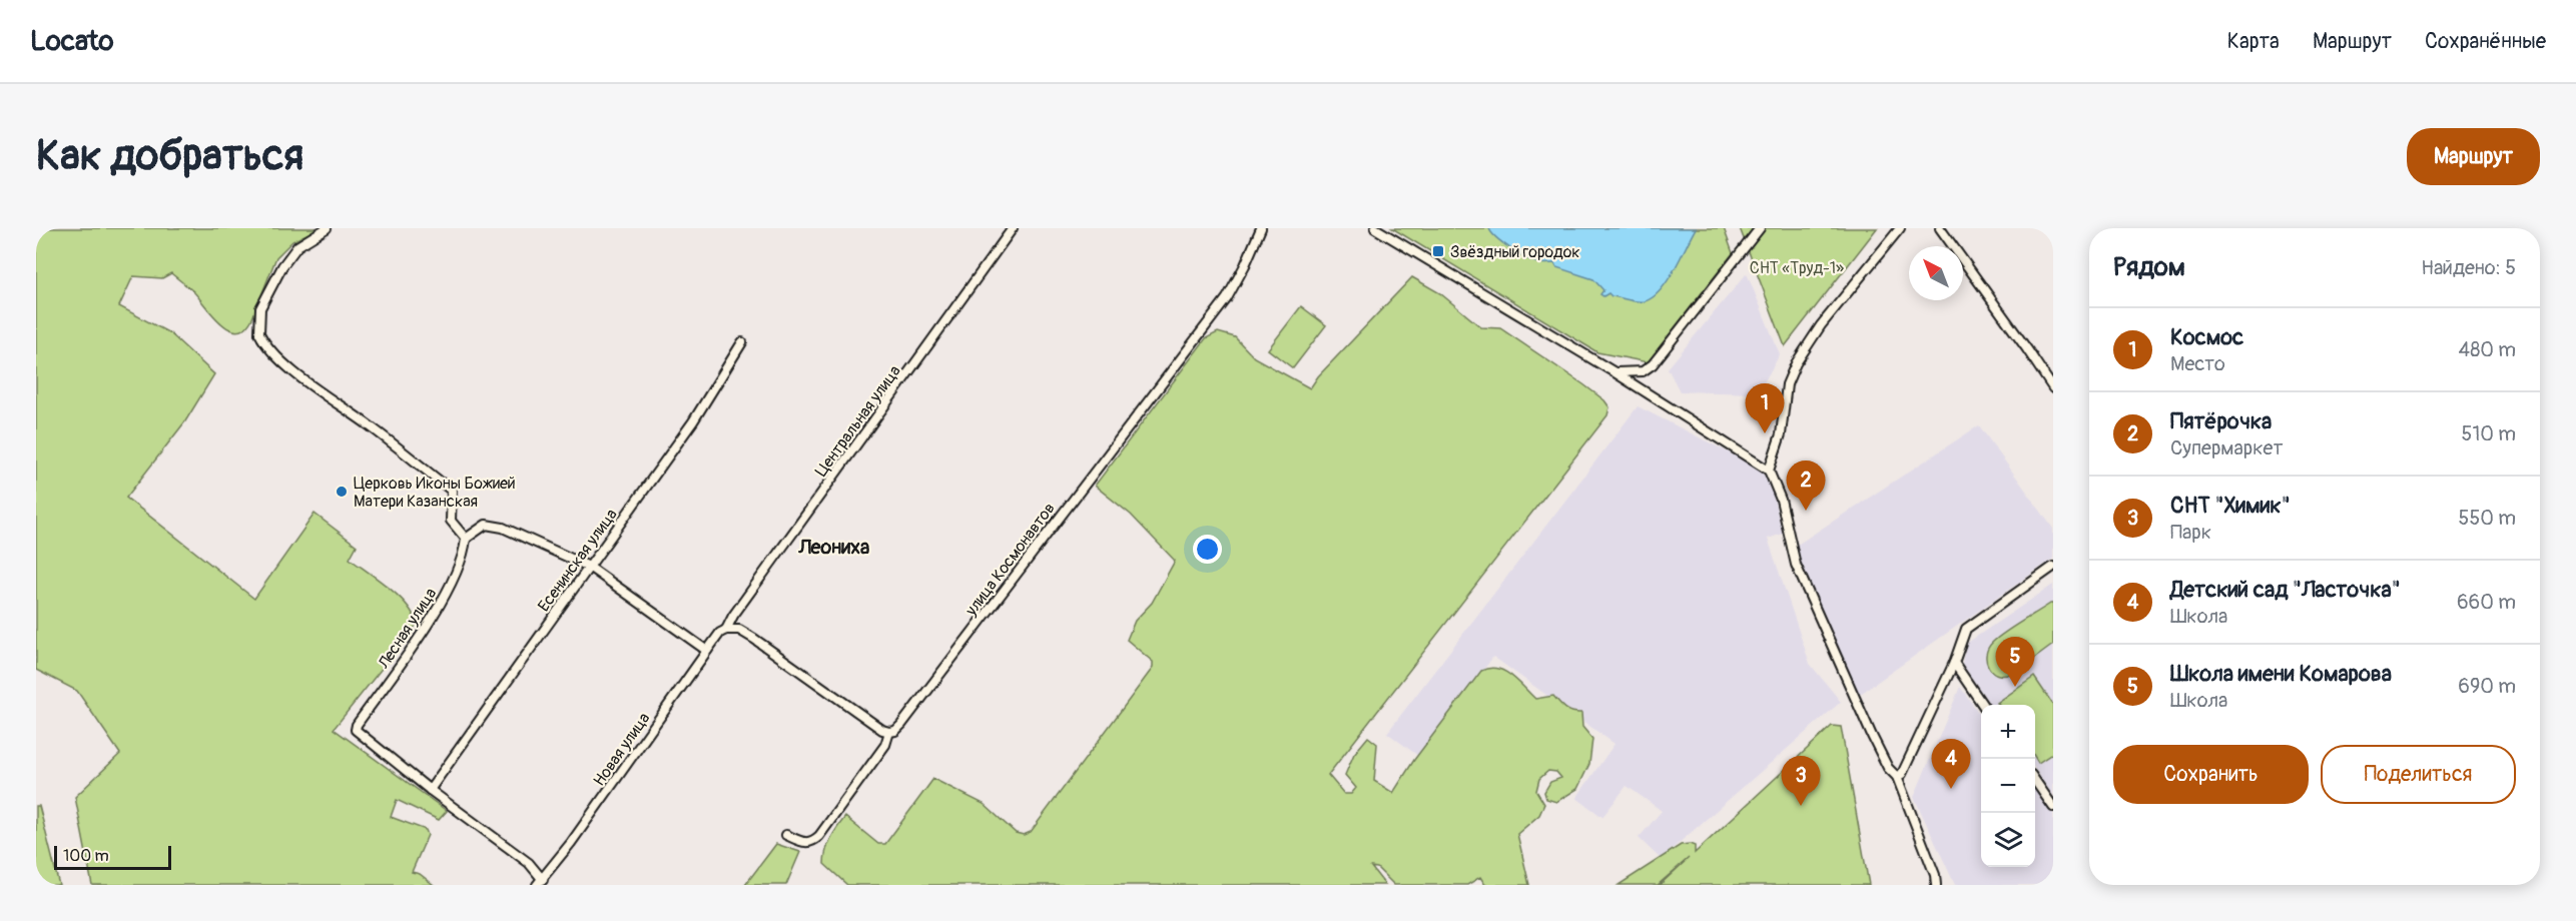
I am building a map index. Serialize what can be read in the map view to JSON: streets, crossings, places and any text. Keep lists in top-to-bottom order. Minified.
{"streets":{"street":["Центральная улица","улица Космонавтов","Есенинская улица","Лесная улица","Новая улица"]},"crossings":[["Центральная улица","Новая улица"],["Есенинская улица","Лесная улица"]],"districts":["Леониха"],"parks":["СНТ «Труд-1»"],"places":{"transit":["Звёздный городок"],"other":["Церковь Иконы Божией Матери Казанская"]},"scale_bar":"100 m","north":"top left","page":{"header":"Locato","nav":["Карта","Маршрут","Сохранённые"],"buttons":["Маршрут",["Сохранить","Поделиться"]],"title":"Как добраться","heading":["Рядом","Найдено: 5"],"list":[{"mark":"1","name":"Космос","note":"Место","value":"480 m"},{"mark":"2","name":"Пятёрочка","note":"Супермаркет","value":"510 m"},{"mark":"3","name":"СНТ \"Химик\"","note":"Парк","value":"550 m"},{"mark":"4","name":"Детский сад \"Ласточка\"","note":"Школа","value":"660 m"},{"mark":"5","name":"Школа имени Комарова","note":"Школа","value":"690 m"}],"pins":["1","2","5","4","3"],"map_buttons":["+","−"],"scale":"100 m"}}
